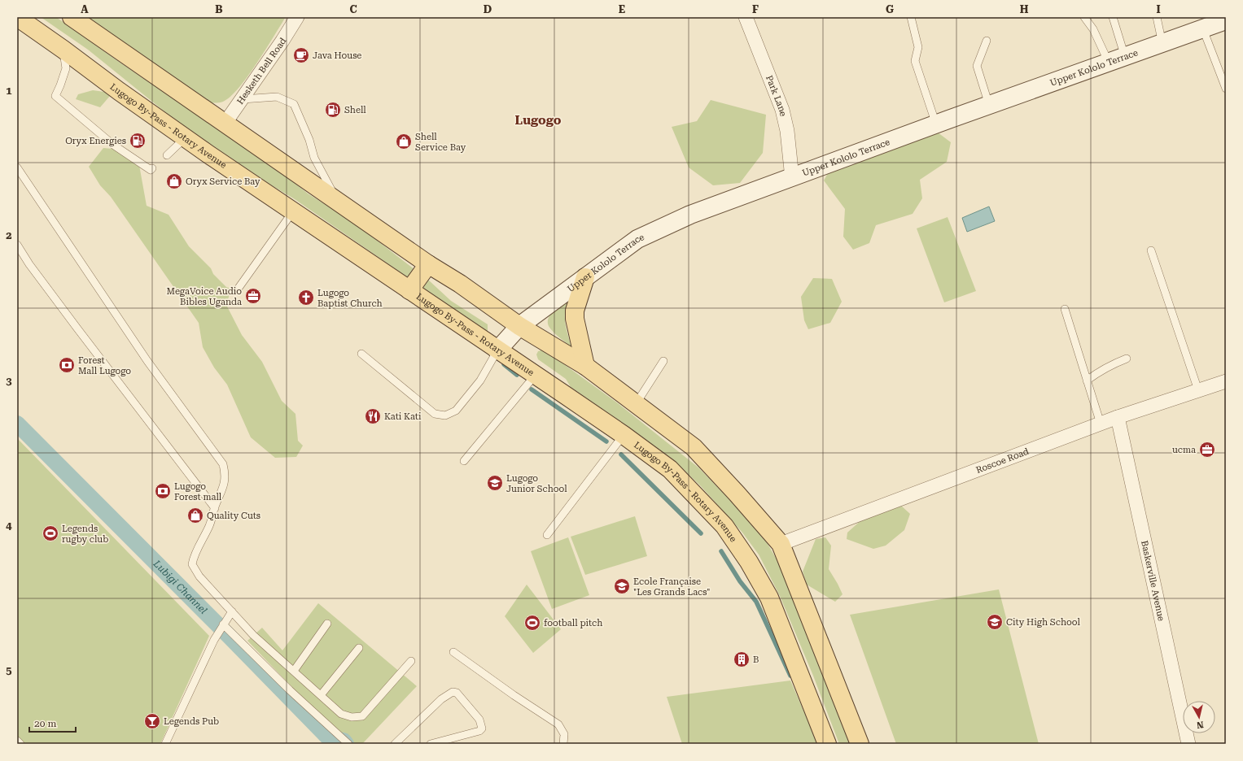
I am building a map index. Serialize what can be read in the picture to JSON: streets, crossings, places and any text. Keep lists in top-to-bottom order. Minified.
{"streets":{"main road":["Upper Kololo Terrace","Lugogo By-Pass - Rotary Avenue"],"street":["Hesketh Bell Road","Park Lane","Roscoe Road","Baskerville Avenue"]},"crossings":[["Upper Kololo Terrace","Park Lane"],["Upper Kololo Terrace","Lugogo By-Pass - Rotary Avenue"],["Roscoe Road","Baskerville Avenue"]],"districts":["Lugogo"],"water":["Lubigi Channel"],"places":{"cafe":["Java House"],"fuel station":["Shell","Oryx Energies"],"shop":["Shell Service Bay","Oryx Service Bay","Quality Cuts"],"office":["MegaVoice Audio Bibles Uganda","ucma"],"church":["Lugogo Baptist Church"],"bank":["Forest Mall Lugogo","Lugogo Forest mall"],"restaurant":["Kati Kati"],"school or university":["Lugogo Junior School","Ecole Française \"Les Grands Lacs\"","City High School"],"sports":["Legends rugby club","football pitch"],"building":["B"],"bar":["Legends Pub"]},"scale_bar":"20 m","north":"bottom","grid":{"columns":["A","B","C","D","E","F","G","H","I"],"rows":["1","2","3","4","5"]}}
